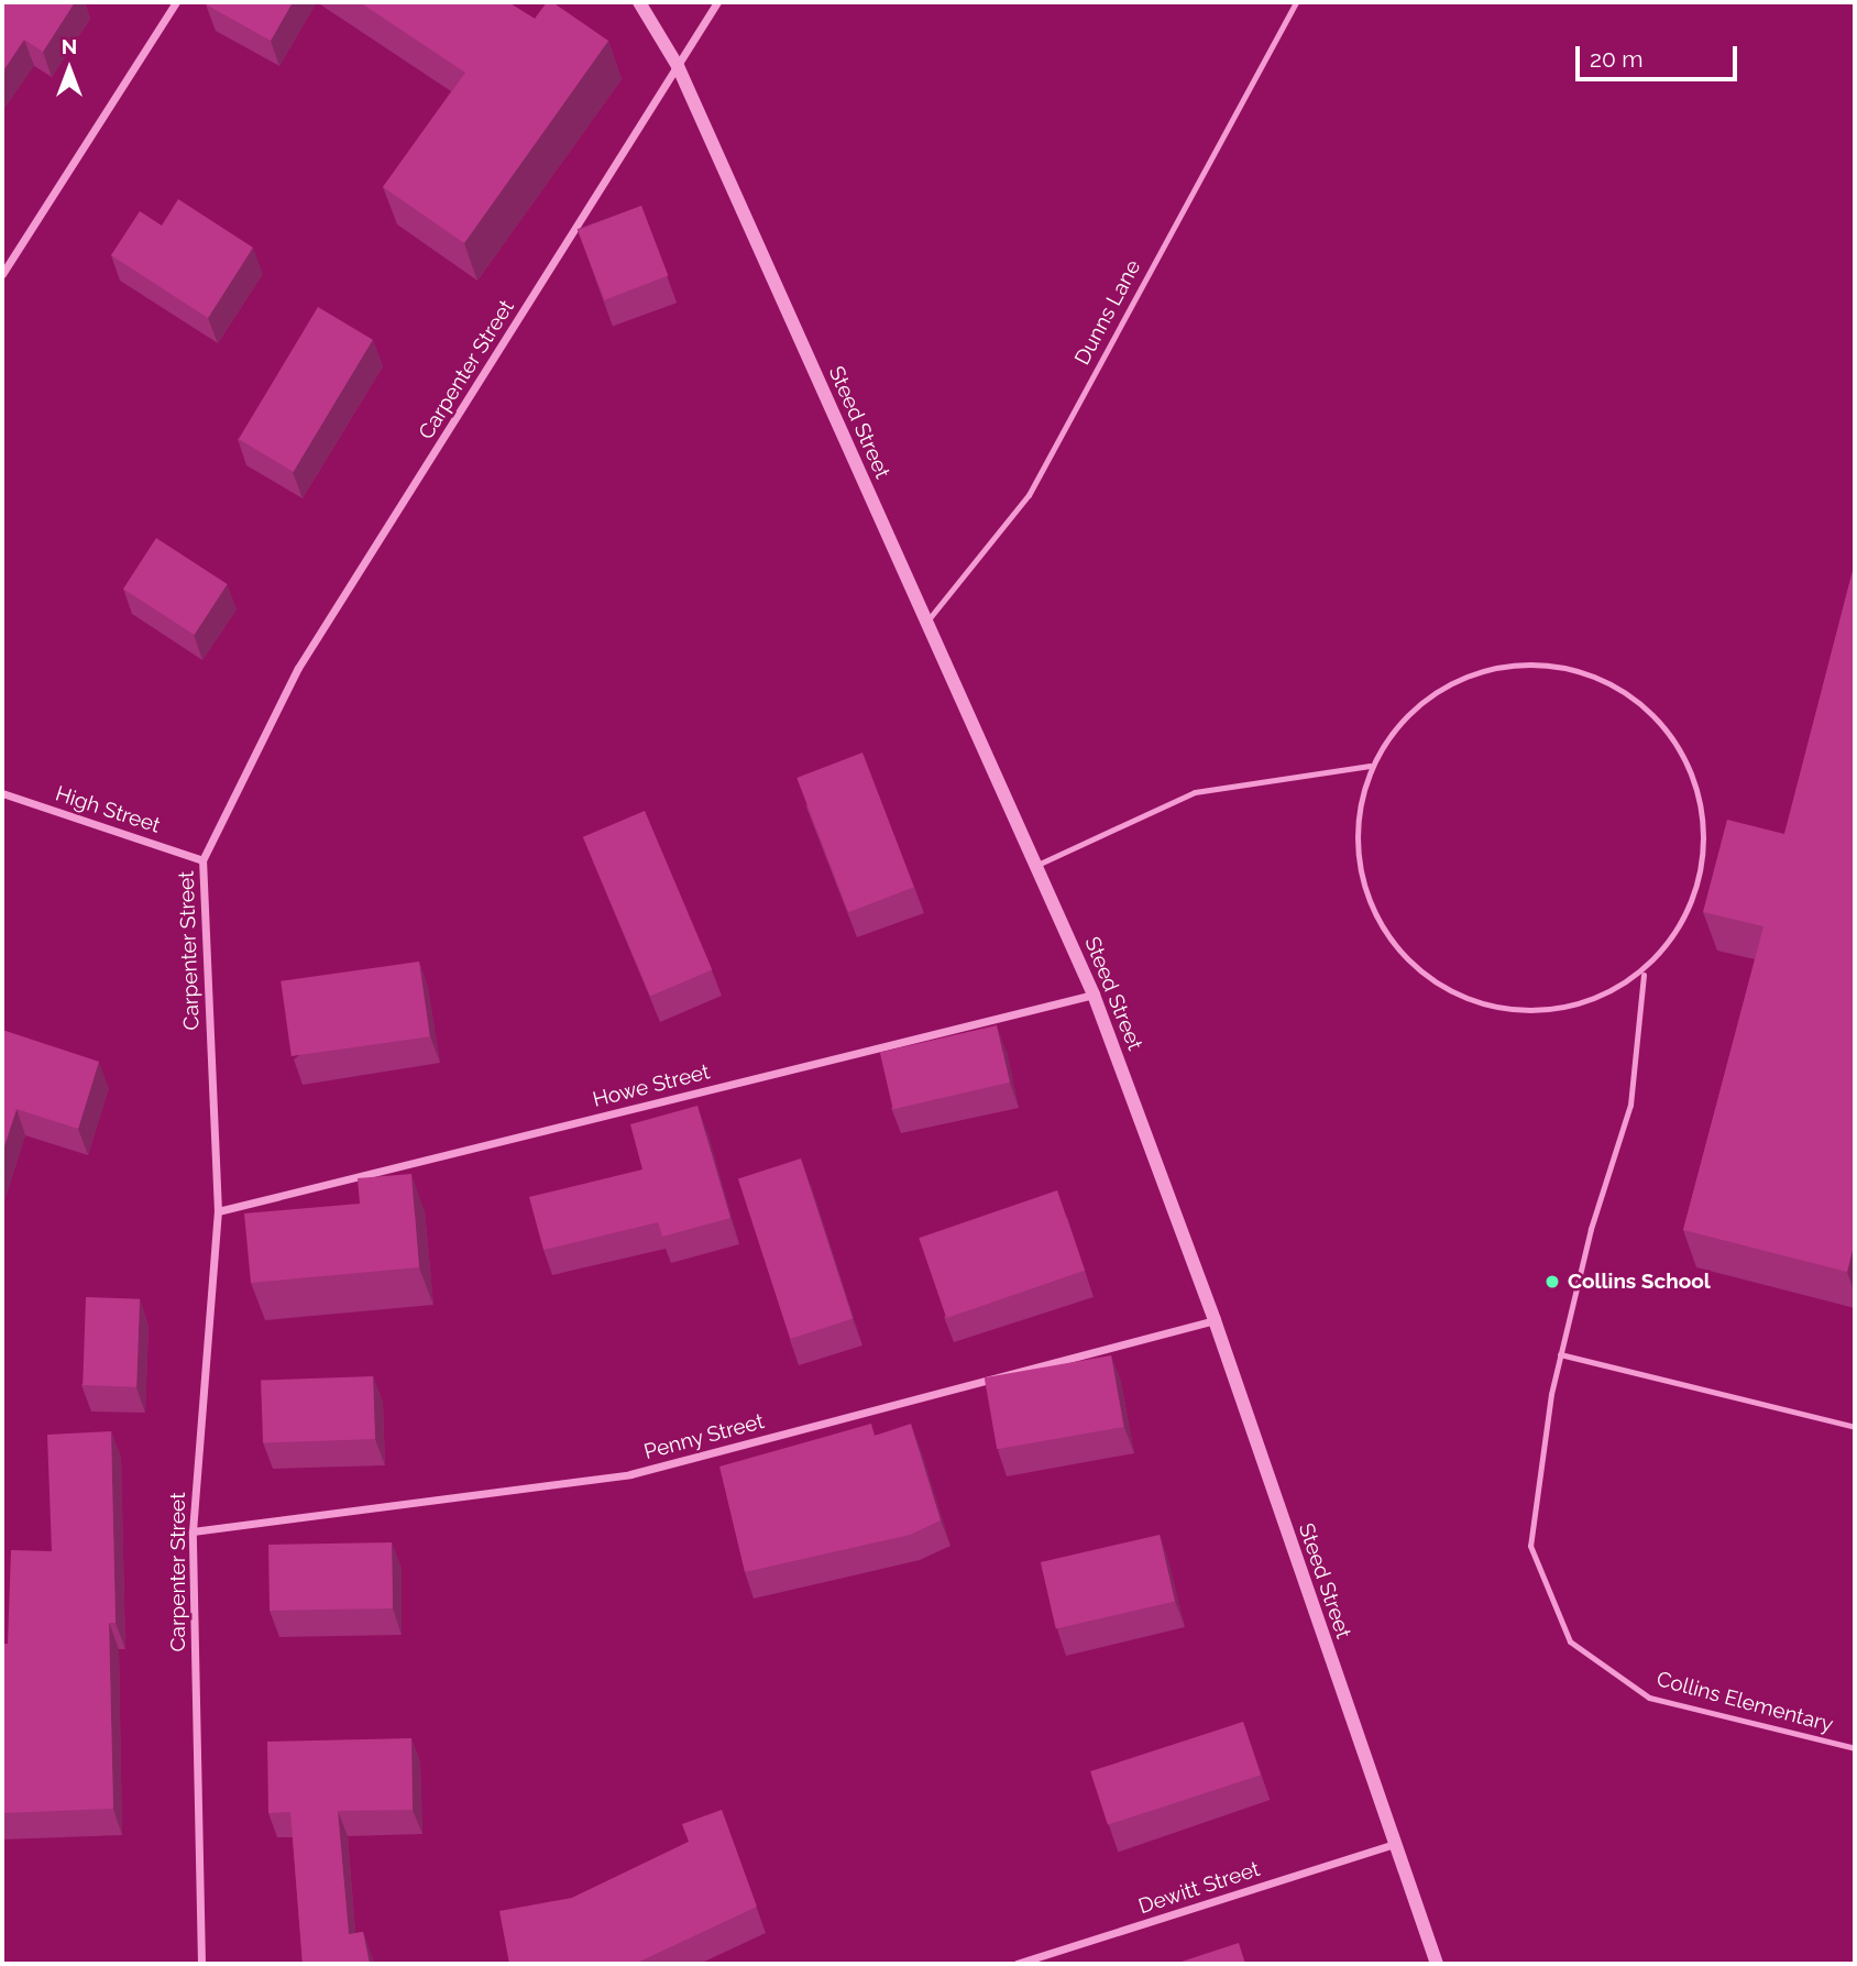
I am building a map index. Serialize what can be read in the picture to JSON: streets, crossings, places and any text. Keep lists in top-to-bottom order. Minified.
{"streets":{"street":["Carpenter Street","Steed Street","High Street","Howe Street","Penny Street","Dewitt Street"],"lane":["Dunns Lane","Collins Elementary"]},"crossings":[["Dunns Lane","Steed Street"],["Carpenter Street","Steed Street"],["Carpenter Street","High Street"],["Carpenter Street","Howe Street"],["Carpenter Street","Penny Street"],["Steed Street","Howe Street"],["Steed Street","Penny Street"],["Steed Street","Dewitt Street"]],"places":["Collins School"],"scale_bar":"20 m","north":"top"}
